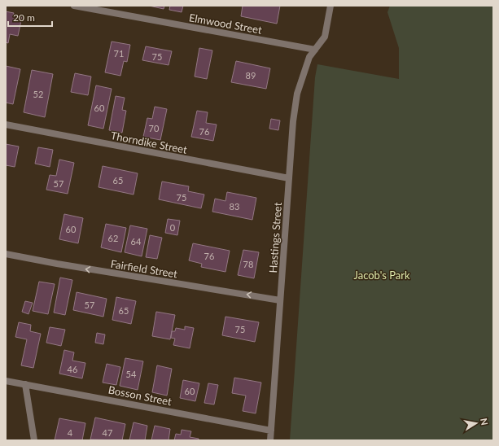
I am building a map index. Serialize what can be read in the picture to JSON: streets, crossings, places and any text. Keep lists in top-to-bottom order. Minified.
{"streets":{"street":["Elmwood Street","Thorndike Street","Hastings Street","Fairfield Street","Bosson Street"]},"crossings":[["Elmwood Street","Hastings Street"],["Thorndike Street","Hastings Street"],["Hastings Street","Fairfield Street"],["Hastings Street","Bosson Street"]],"one_way":["Fairfield Street"],"parks":["Jacob's Park"],"house_numbers":["71","75","89","52","60","70","76","65","57","75","83","0","60","62","64","76","78","57","65","75","46","54","60","4","47"],"scale_bar":"20 m","north":"right"}
